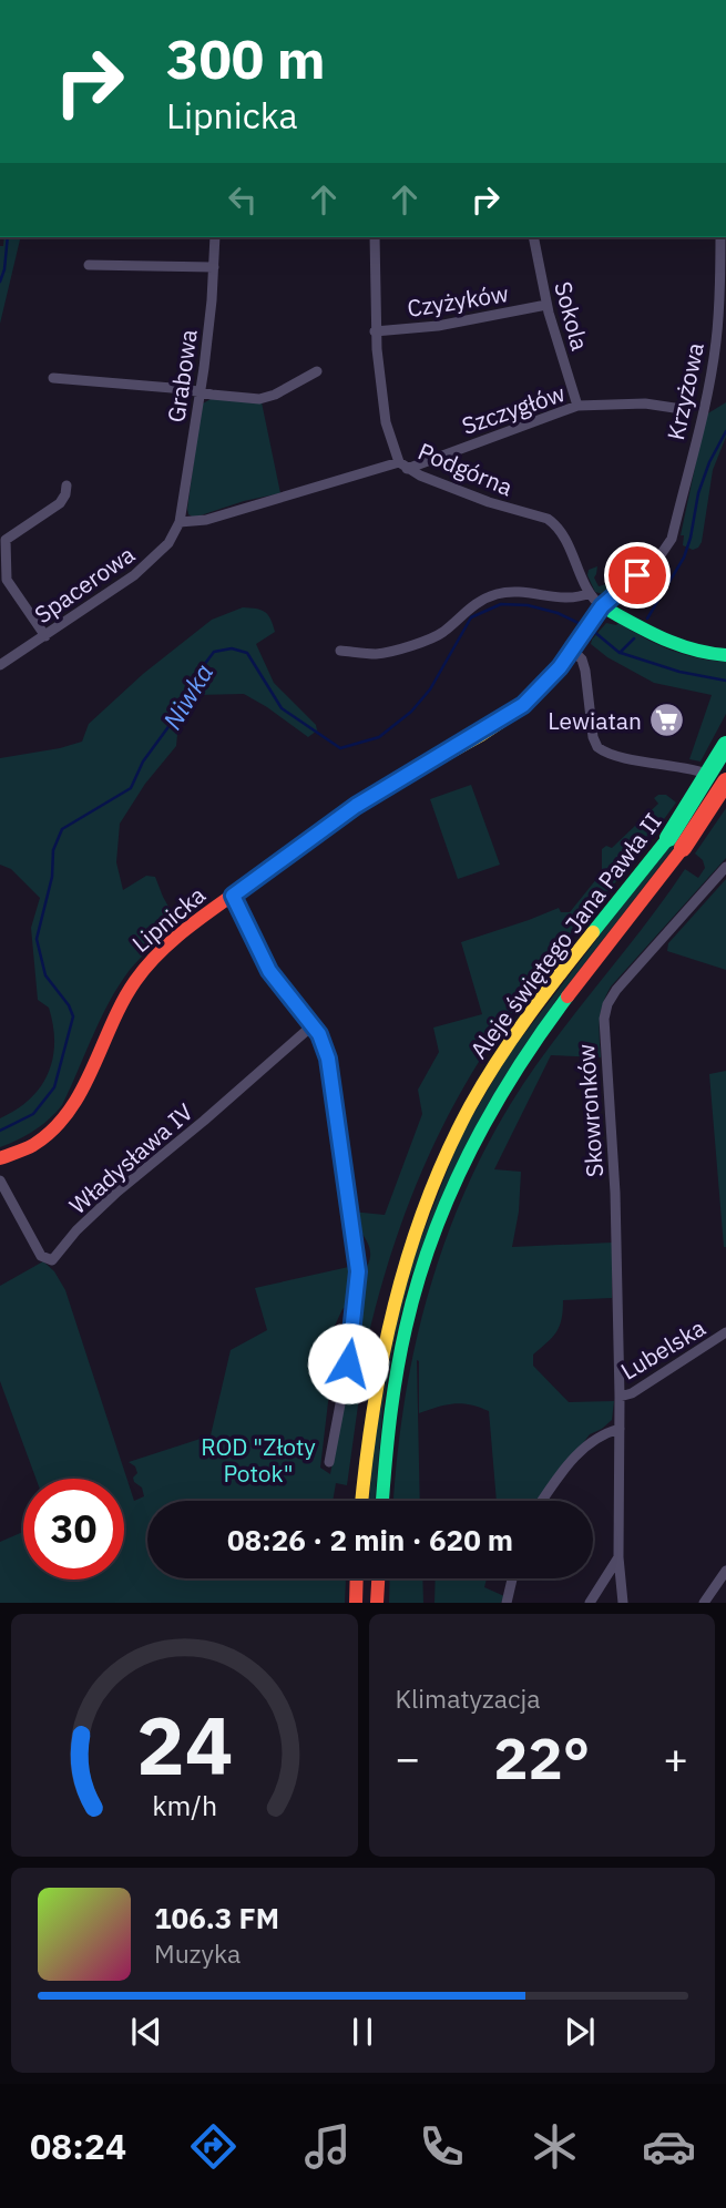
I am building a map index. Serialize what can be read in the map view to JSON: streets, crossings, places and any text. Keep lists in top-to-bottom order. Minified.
{"streets":{"main road":["Lipnicka","Aleje świętego Jana Pawła II"],"street":["Czyżyków","Sokola","Grabowa","Krzyżowa","Szczygłów","Podgórna","Spacerowa","Skowronków","Władysława IV","Lubelska"]},"crossings":[["Czyżyków","Sokola"],["Czyżyków","Podgórna"],["Sokola","Szczygłów"],["Grabowa","Szczygłów"],["Grabowa","Spacerowa"],["Krzyżowa","Lipnicka"],["Szczygłów","Podgórna"],["Szczygłów","Spacerowa"],["Podgórna","Lipnicka"],["Skowronków","Lubelska"]],"water":["Niwka"],"parks":["ROD \"Złoty Potok\""],"places":{"supermarket":["Lewiatan"]},"page":{"turn":["300 m","Lipnicka"],"limit":"30","trip":"08:26 · 2 min · 620 m","tile":"Klimatyzacja","heat":["−","22°","+"],"song":["106.3 FM","Muzyka"],"tabs":"08:24","gauge":["24","km/h"]}}
